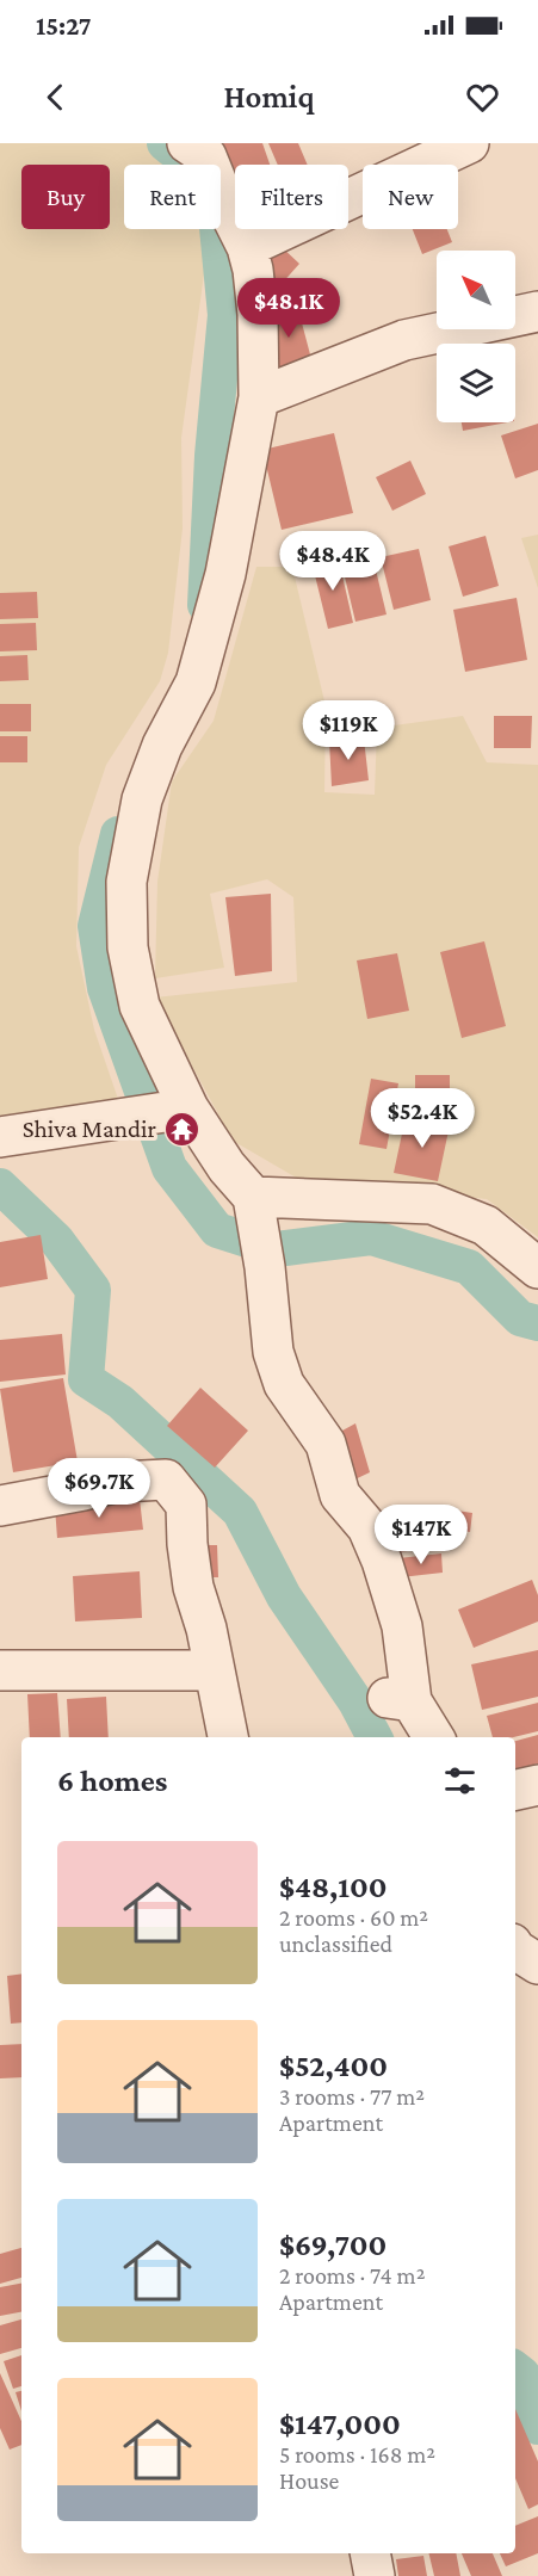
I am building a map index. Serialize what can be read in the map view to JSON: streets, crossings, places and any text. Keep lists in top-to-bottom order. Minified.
{"places":{"temple":["Shiva Mandir"]},"north":"top left","page":{"status":"15:27","header":"Homiq","chip":["Buy","Rent","Filters","New"],"price":["$48.1K","$48.4K","$119K","$52.4K","$69.7K","$147K"],"heading":"6 homes","list":[{"name":"$48,100","note":"2 rooms · 60 m² · unclassified"},{"name":"$52,400","note":"3 rooms · 77 m² · Apartment"},{"name":"$69,700","note":"2 rooms · 74 m² · Apartment"},{"name":"$147,000","note":"5 rooms · 168 m² · House"}]}}
